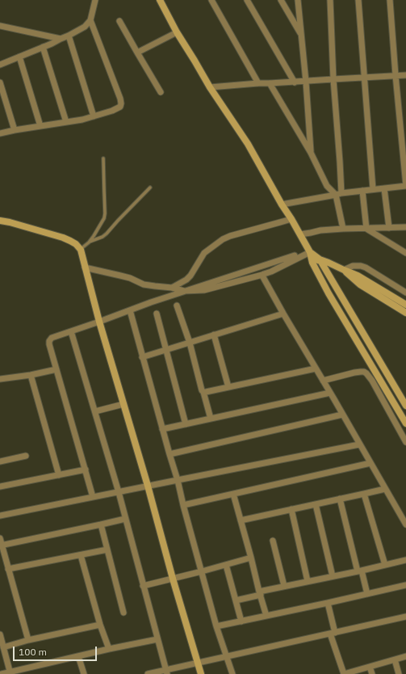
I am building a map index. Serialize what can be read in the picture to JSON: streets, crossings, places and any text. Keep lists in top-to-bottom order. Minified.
{"scale_bar":"100 m"}
